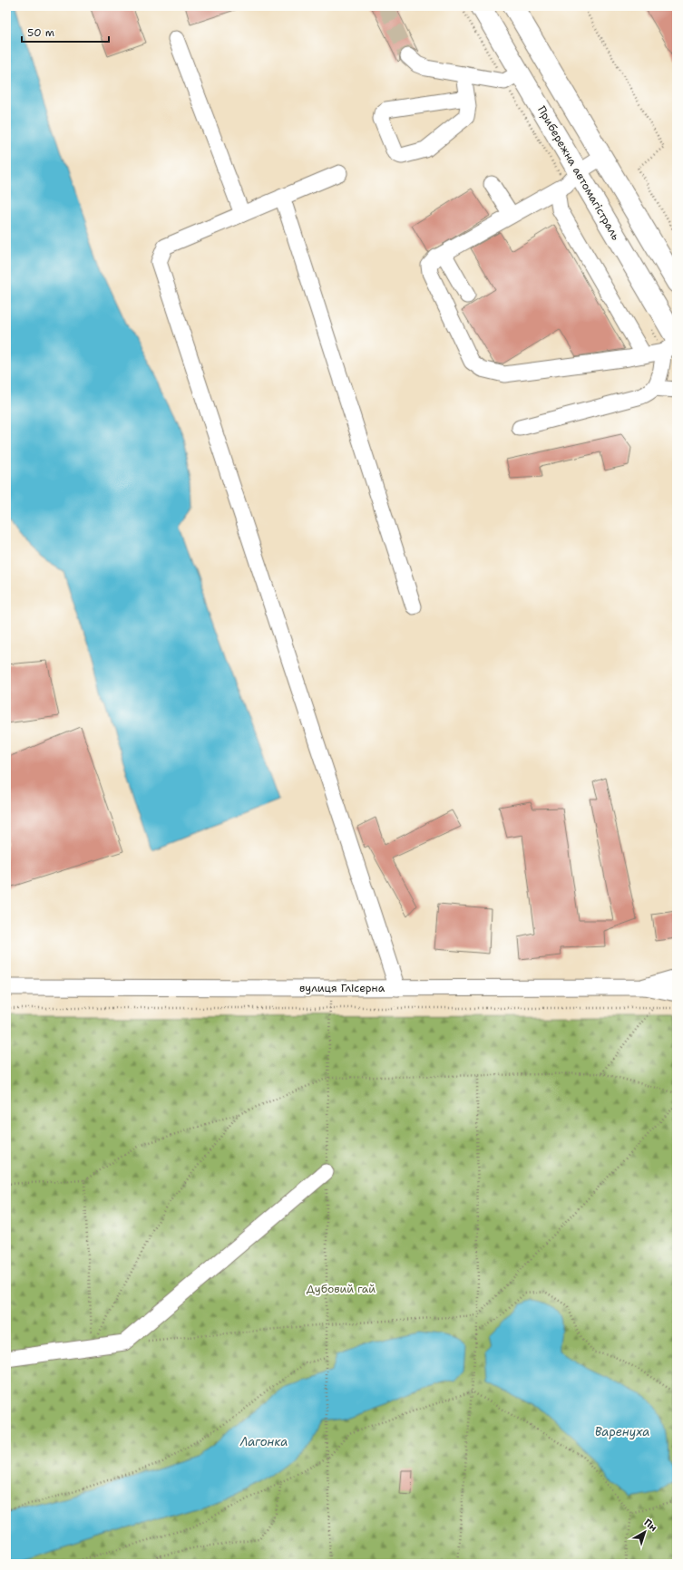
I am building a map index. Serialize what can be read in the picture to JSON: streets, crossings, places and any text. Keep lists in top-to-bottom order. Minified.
{"streets":{"main road":["Прибережна автомагістраль"],"street":["вулиця Глісерна"]},"water":["Варенуха","Лагонка"],"parks":["Дубовий гай"],"scale_bar":"50 m","north":"top right"}
